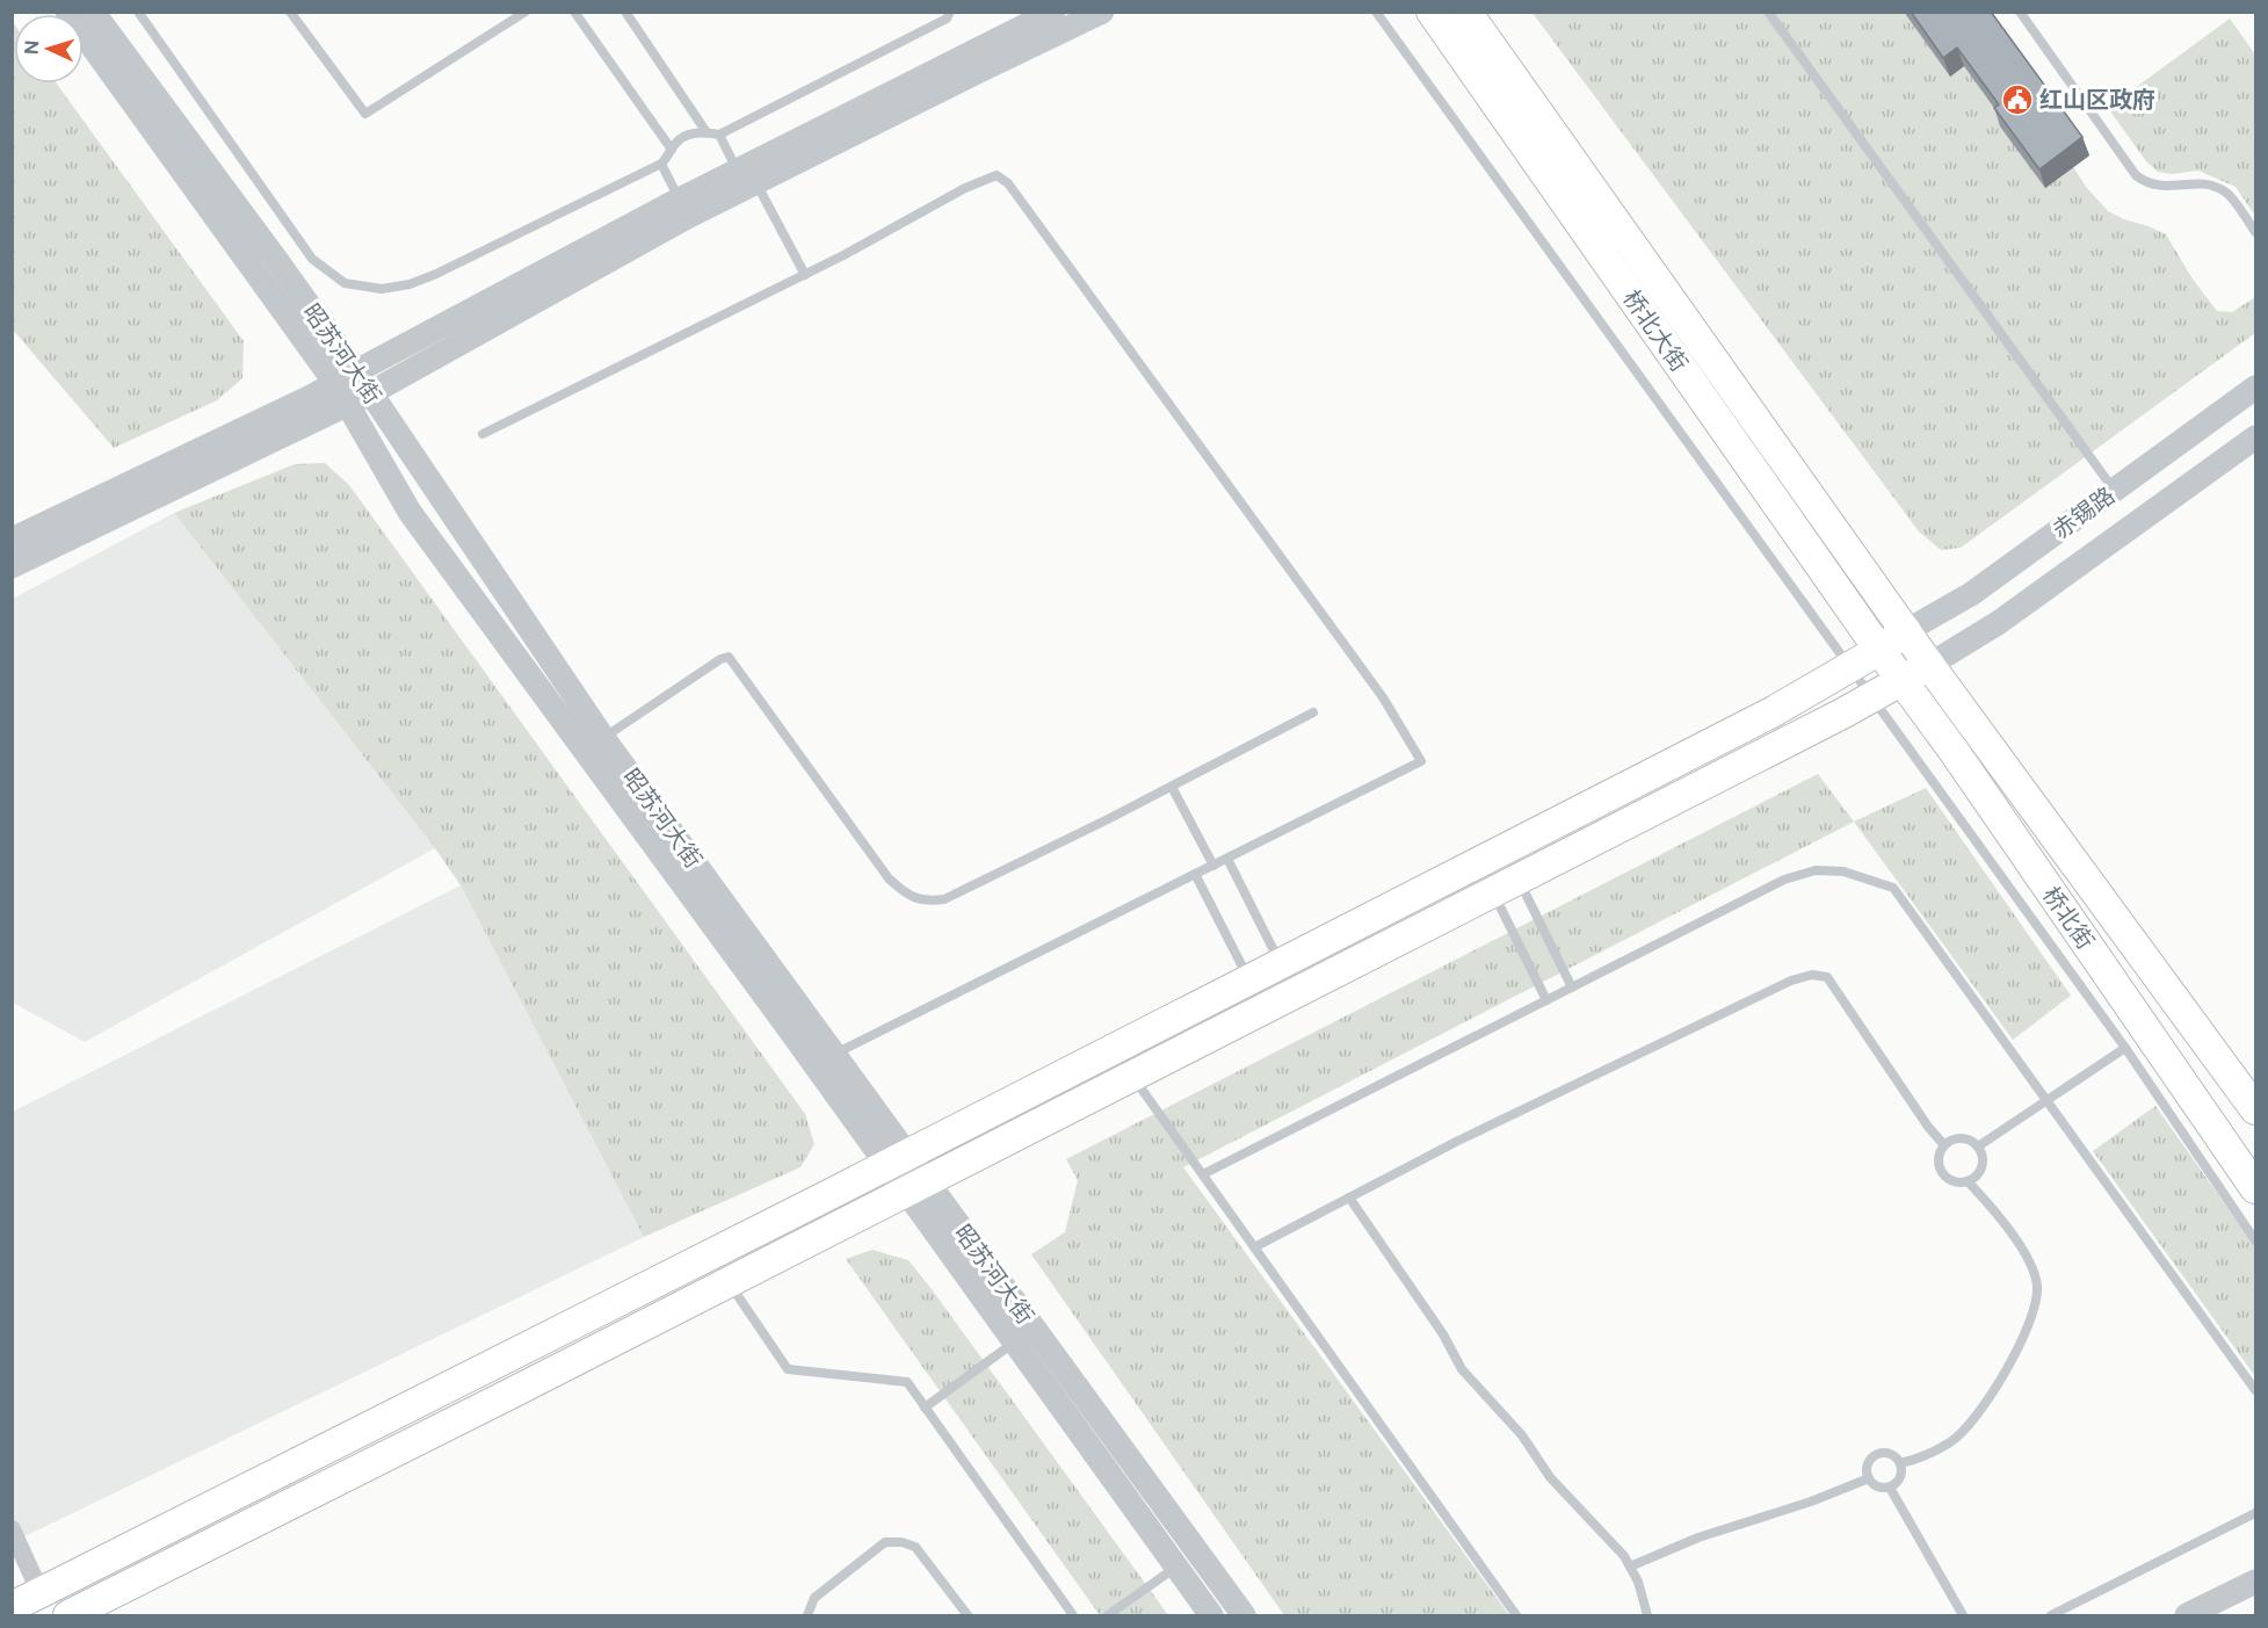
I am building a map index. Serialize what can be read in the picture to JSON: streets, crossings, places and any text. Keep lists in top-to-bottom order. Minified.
{"streets":{"main road":["桥北大街","桥北街"],"street":["昭苏河大街","赤锡路"]},"crossings":[["桥北大街","赤锡路"],["桥北大街","桥北街"],["赤锡路","桥北街"]],"places":{"public building":["红山区政府"]},"north":"left"}
